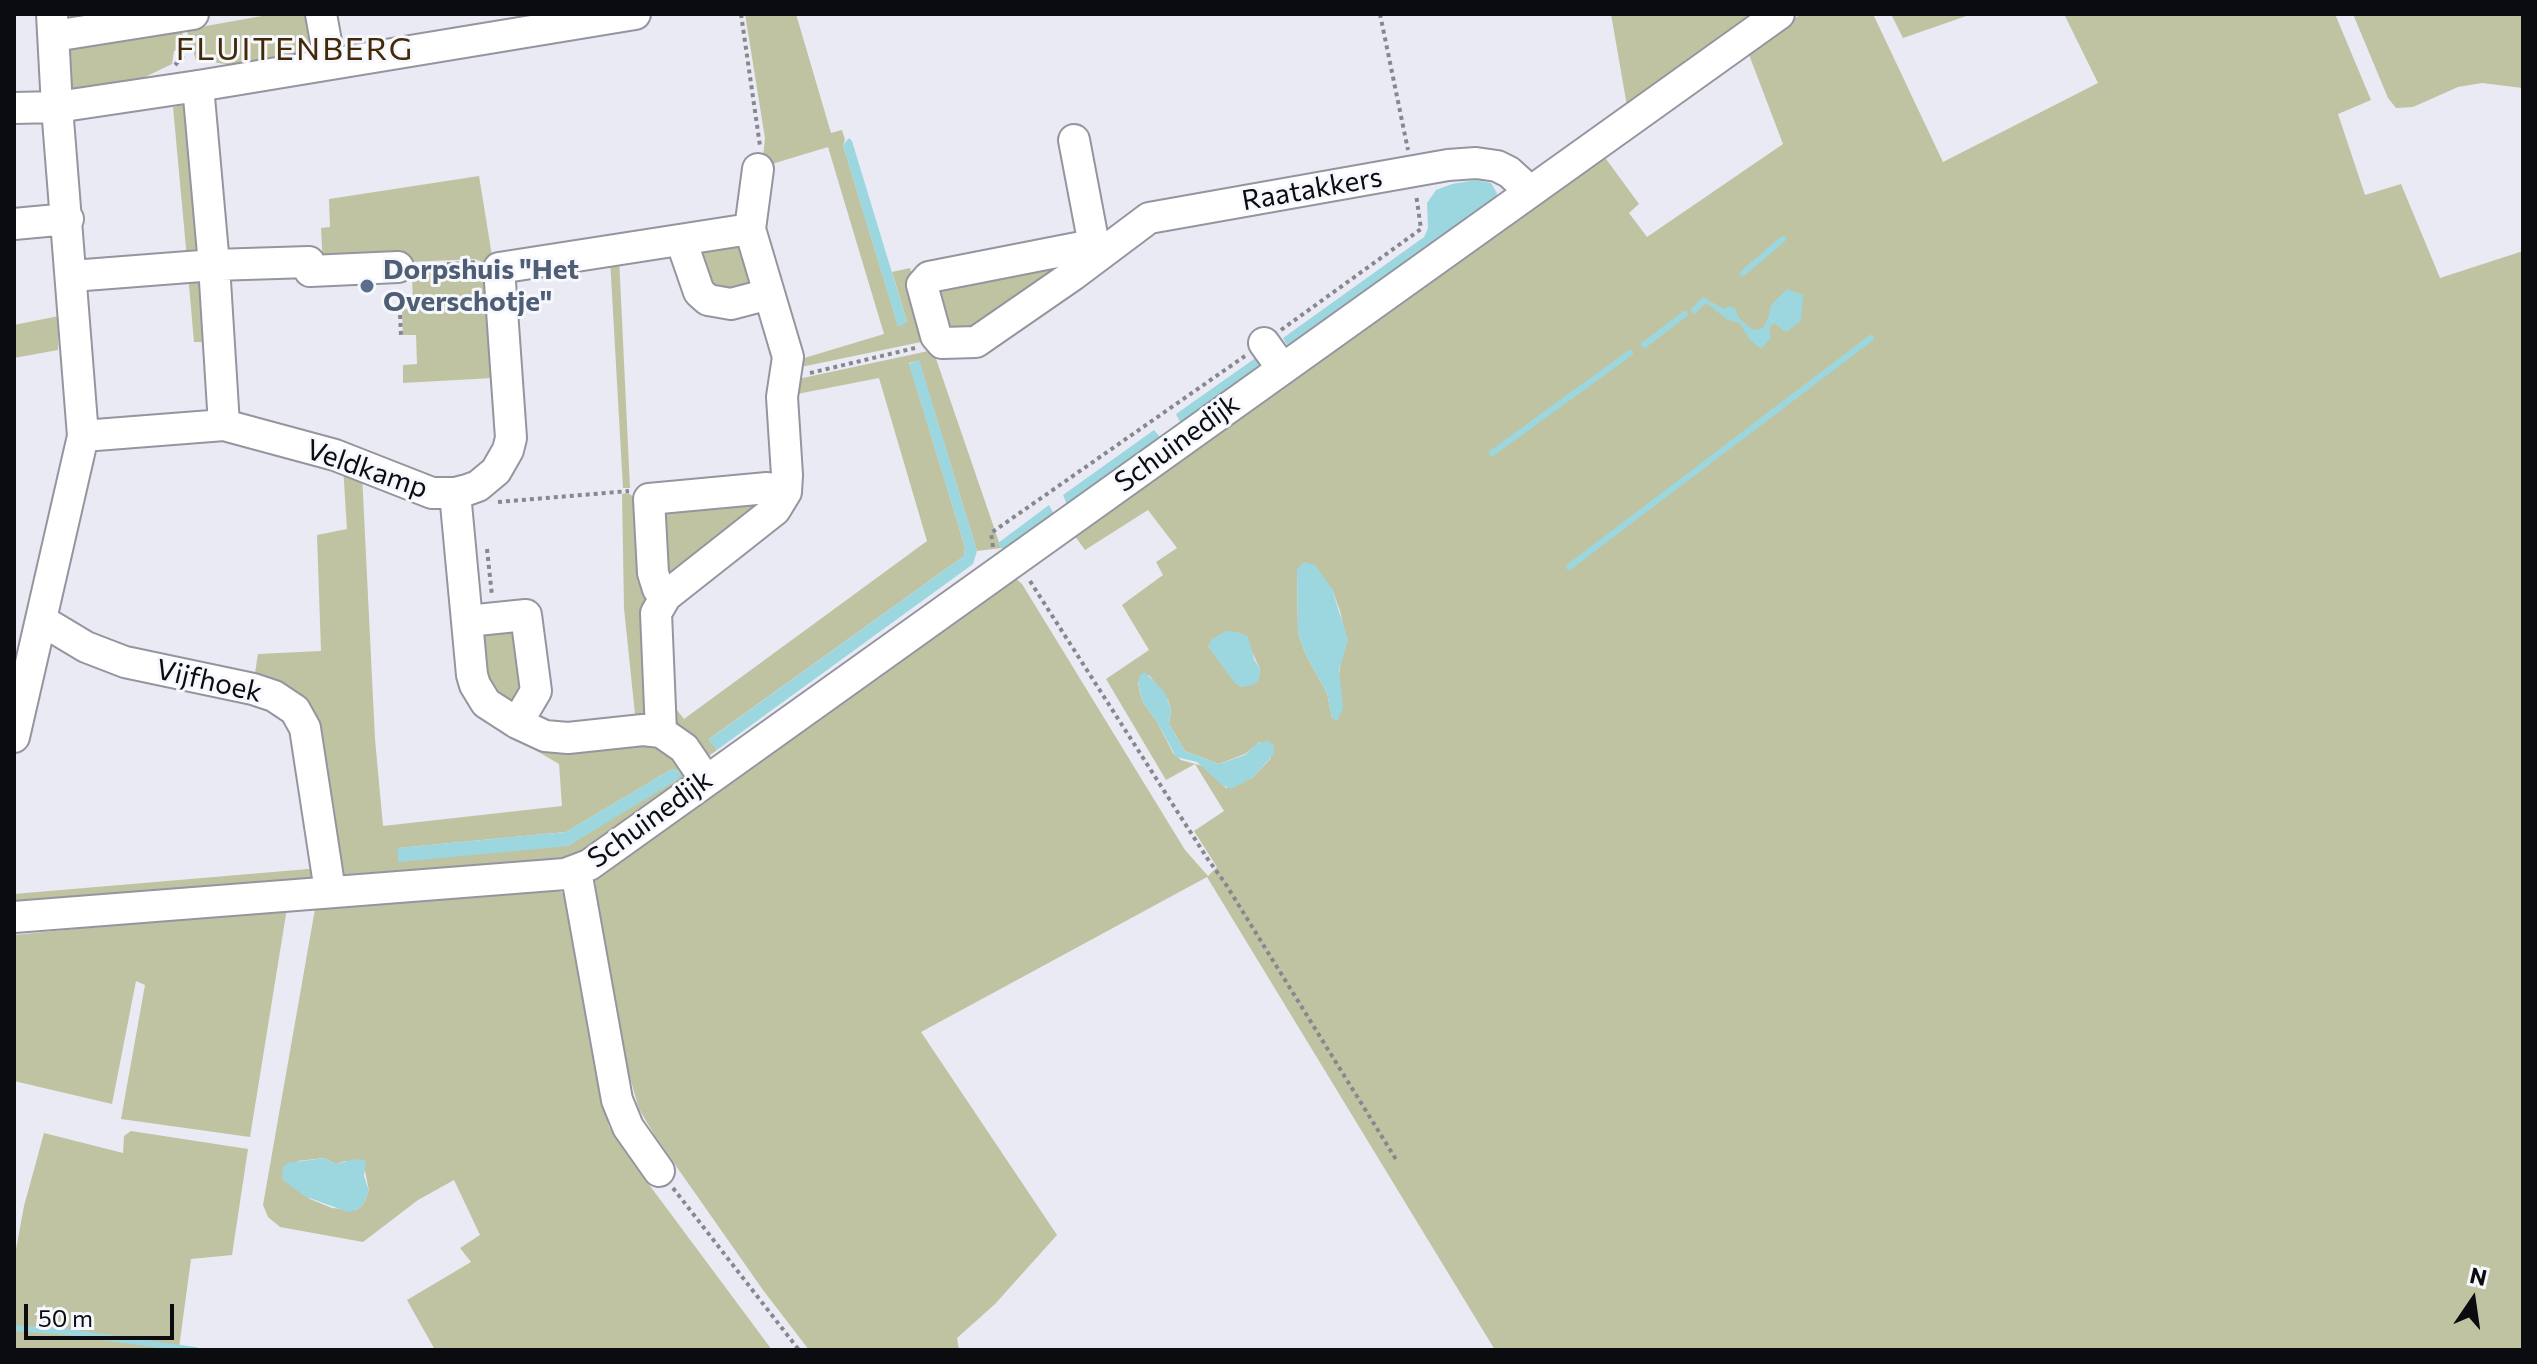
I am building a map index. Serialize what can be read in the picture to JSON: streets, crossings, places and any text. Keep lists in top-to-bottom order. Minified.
{"streets":{"street":["Raatakkers","Schuinedijk","Veldkamp","Vijfhoek"]},"crossings":[["Raatakkers","Schuinedijk"],["Schuinedijk","Vijfhoek"]],"districts":["FLUITENBERG"],"places":["Dorpshuis \"Het Overschotje\""],"scale_bar":"50 m","north":"top"}
